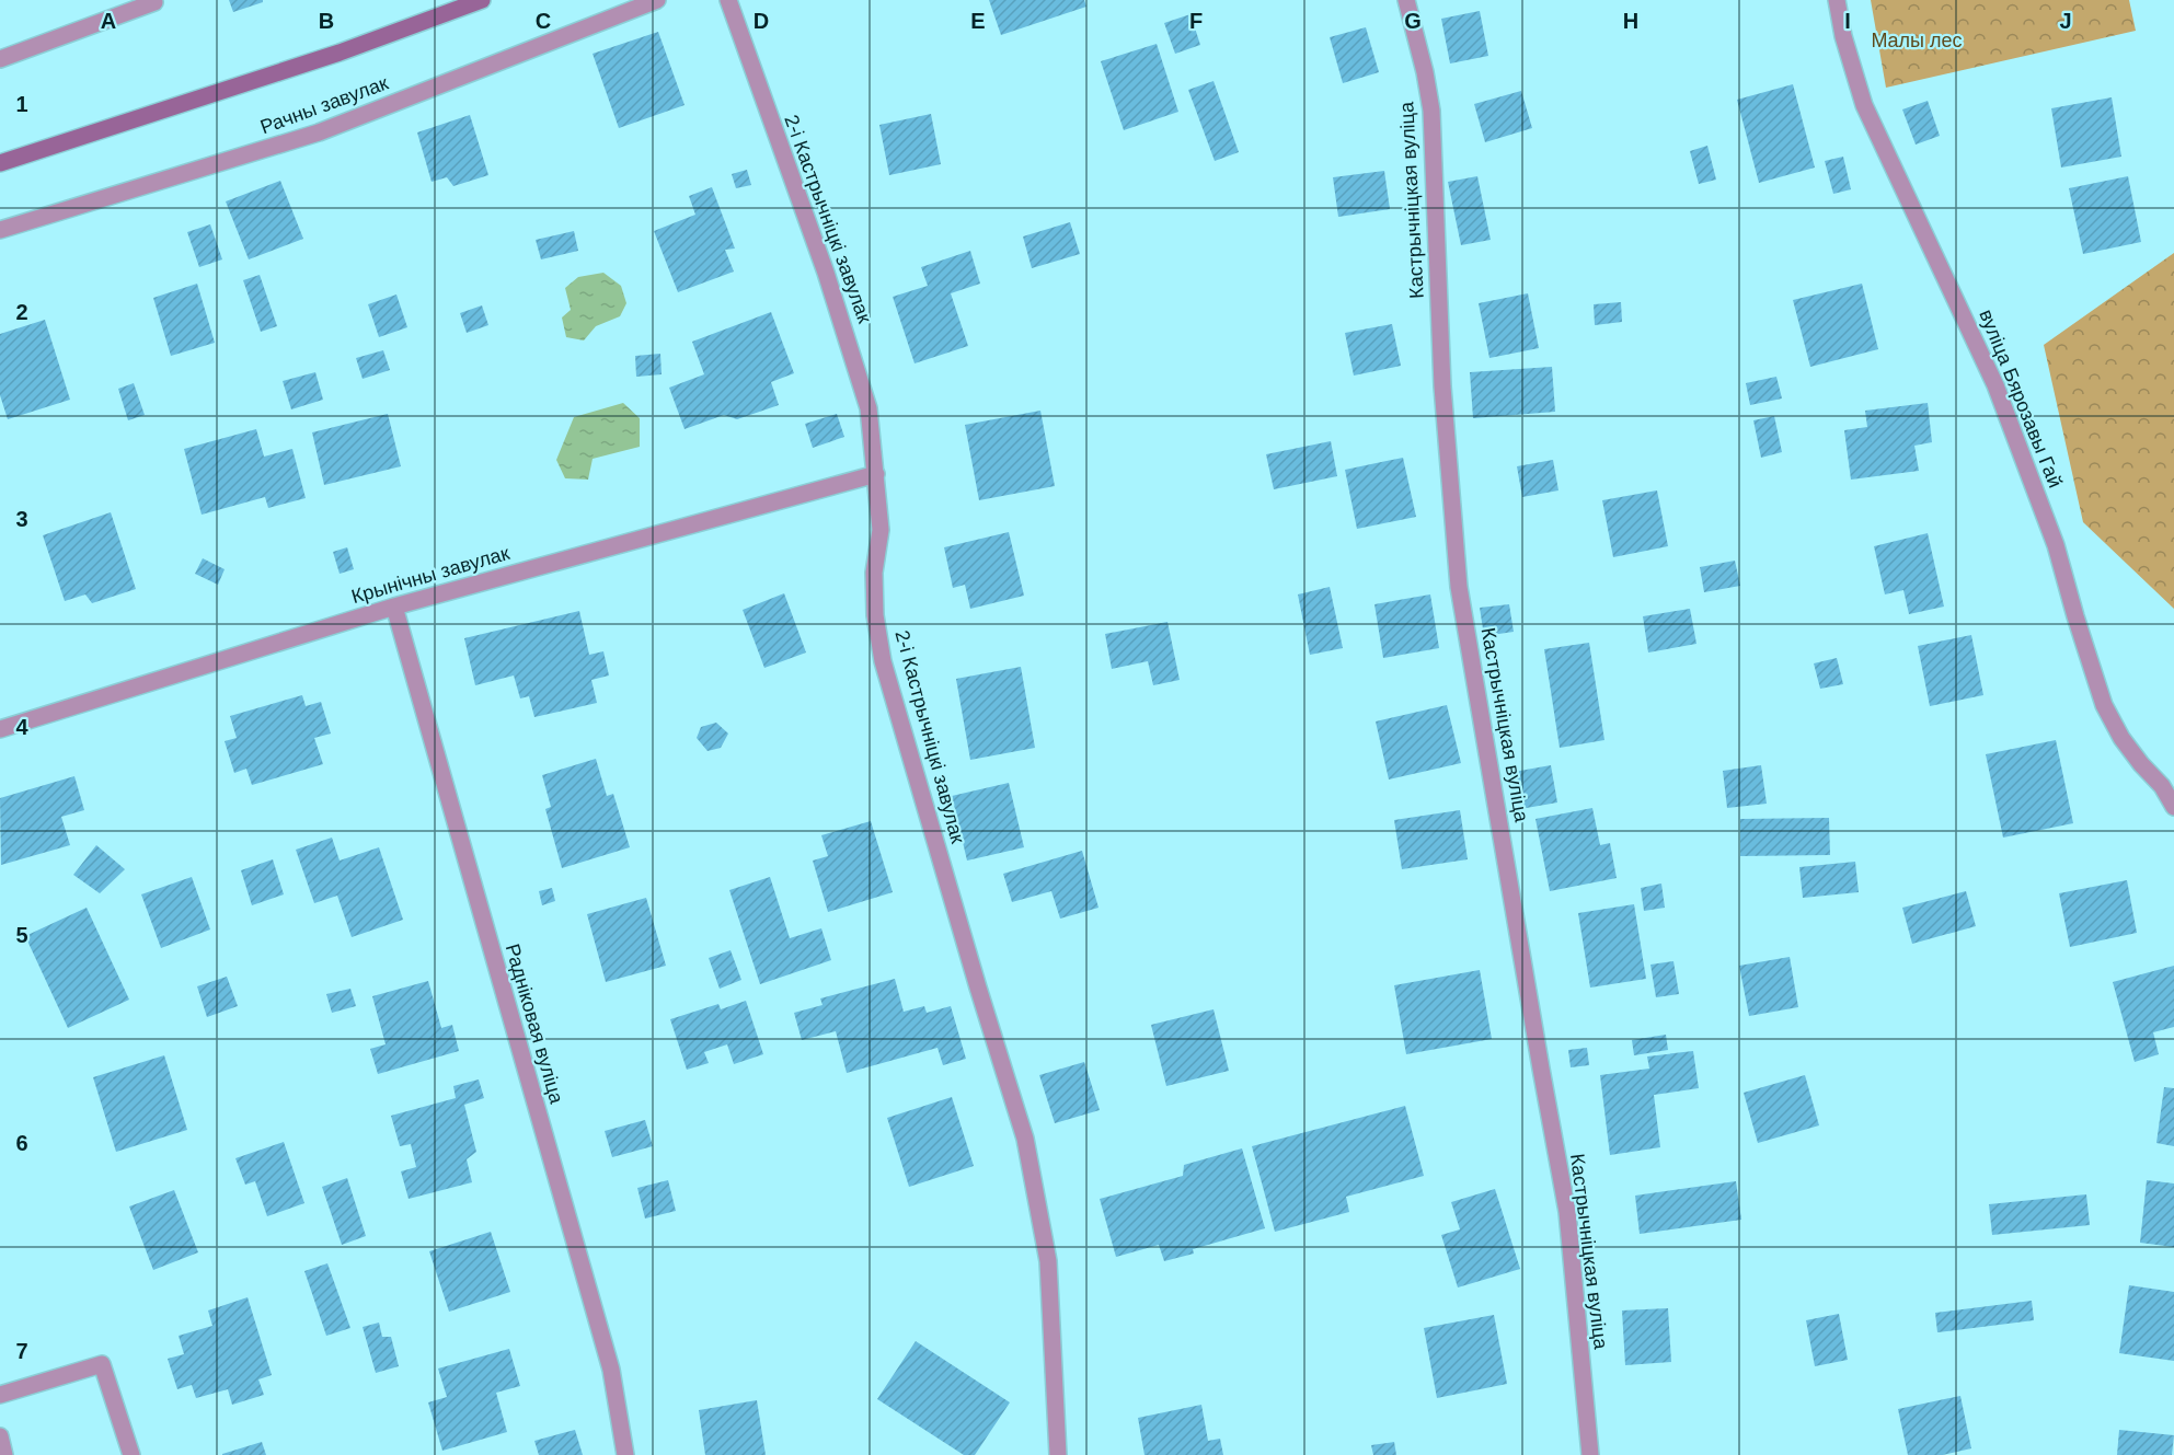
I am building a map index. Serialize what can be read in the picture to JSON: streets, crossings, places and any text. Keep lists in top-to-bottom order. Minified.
{"streets":{"street":["Рачны завулак","Кастрычніцкая вуліца","2-і Кастрычніцкі завулак","вуліца Бярозавы Гай","Крынічны завулак","Радніковая вуліца"]},"crossings":[["2-і Кастрычніцкі завулак","Крынічны завулак"],["Крынічны завулак","Радніковая вуліца"]],"parks":["Малы лес"],"grid":{"columns":["A","B","C","D","E","F","G","H","I","J"],"rows":["1","2","3","4","5","6","7"]}}
